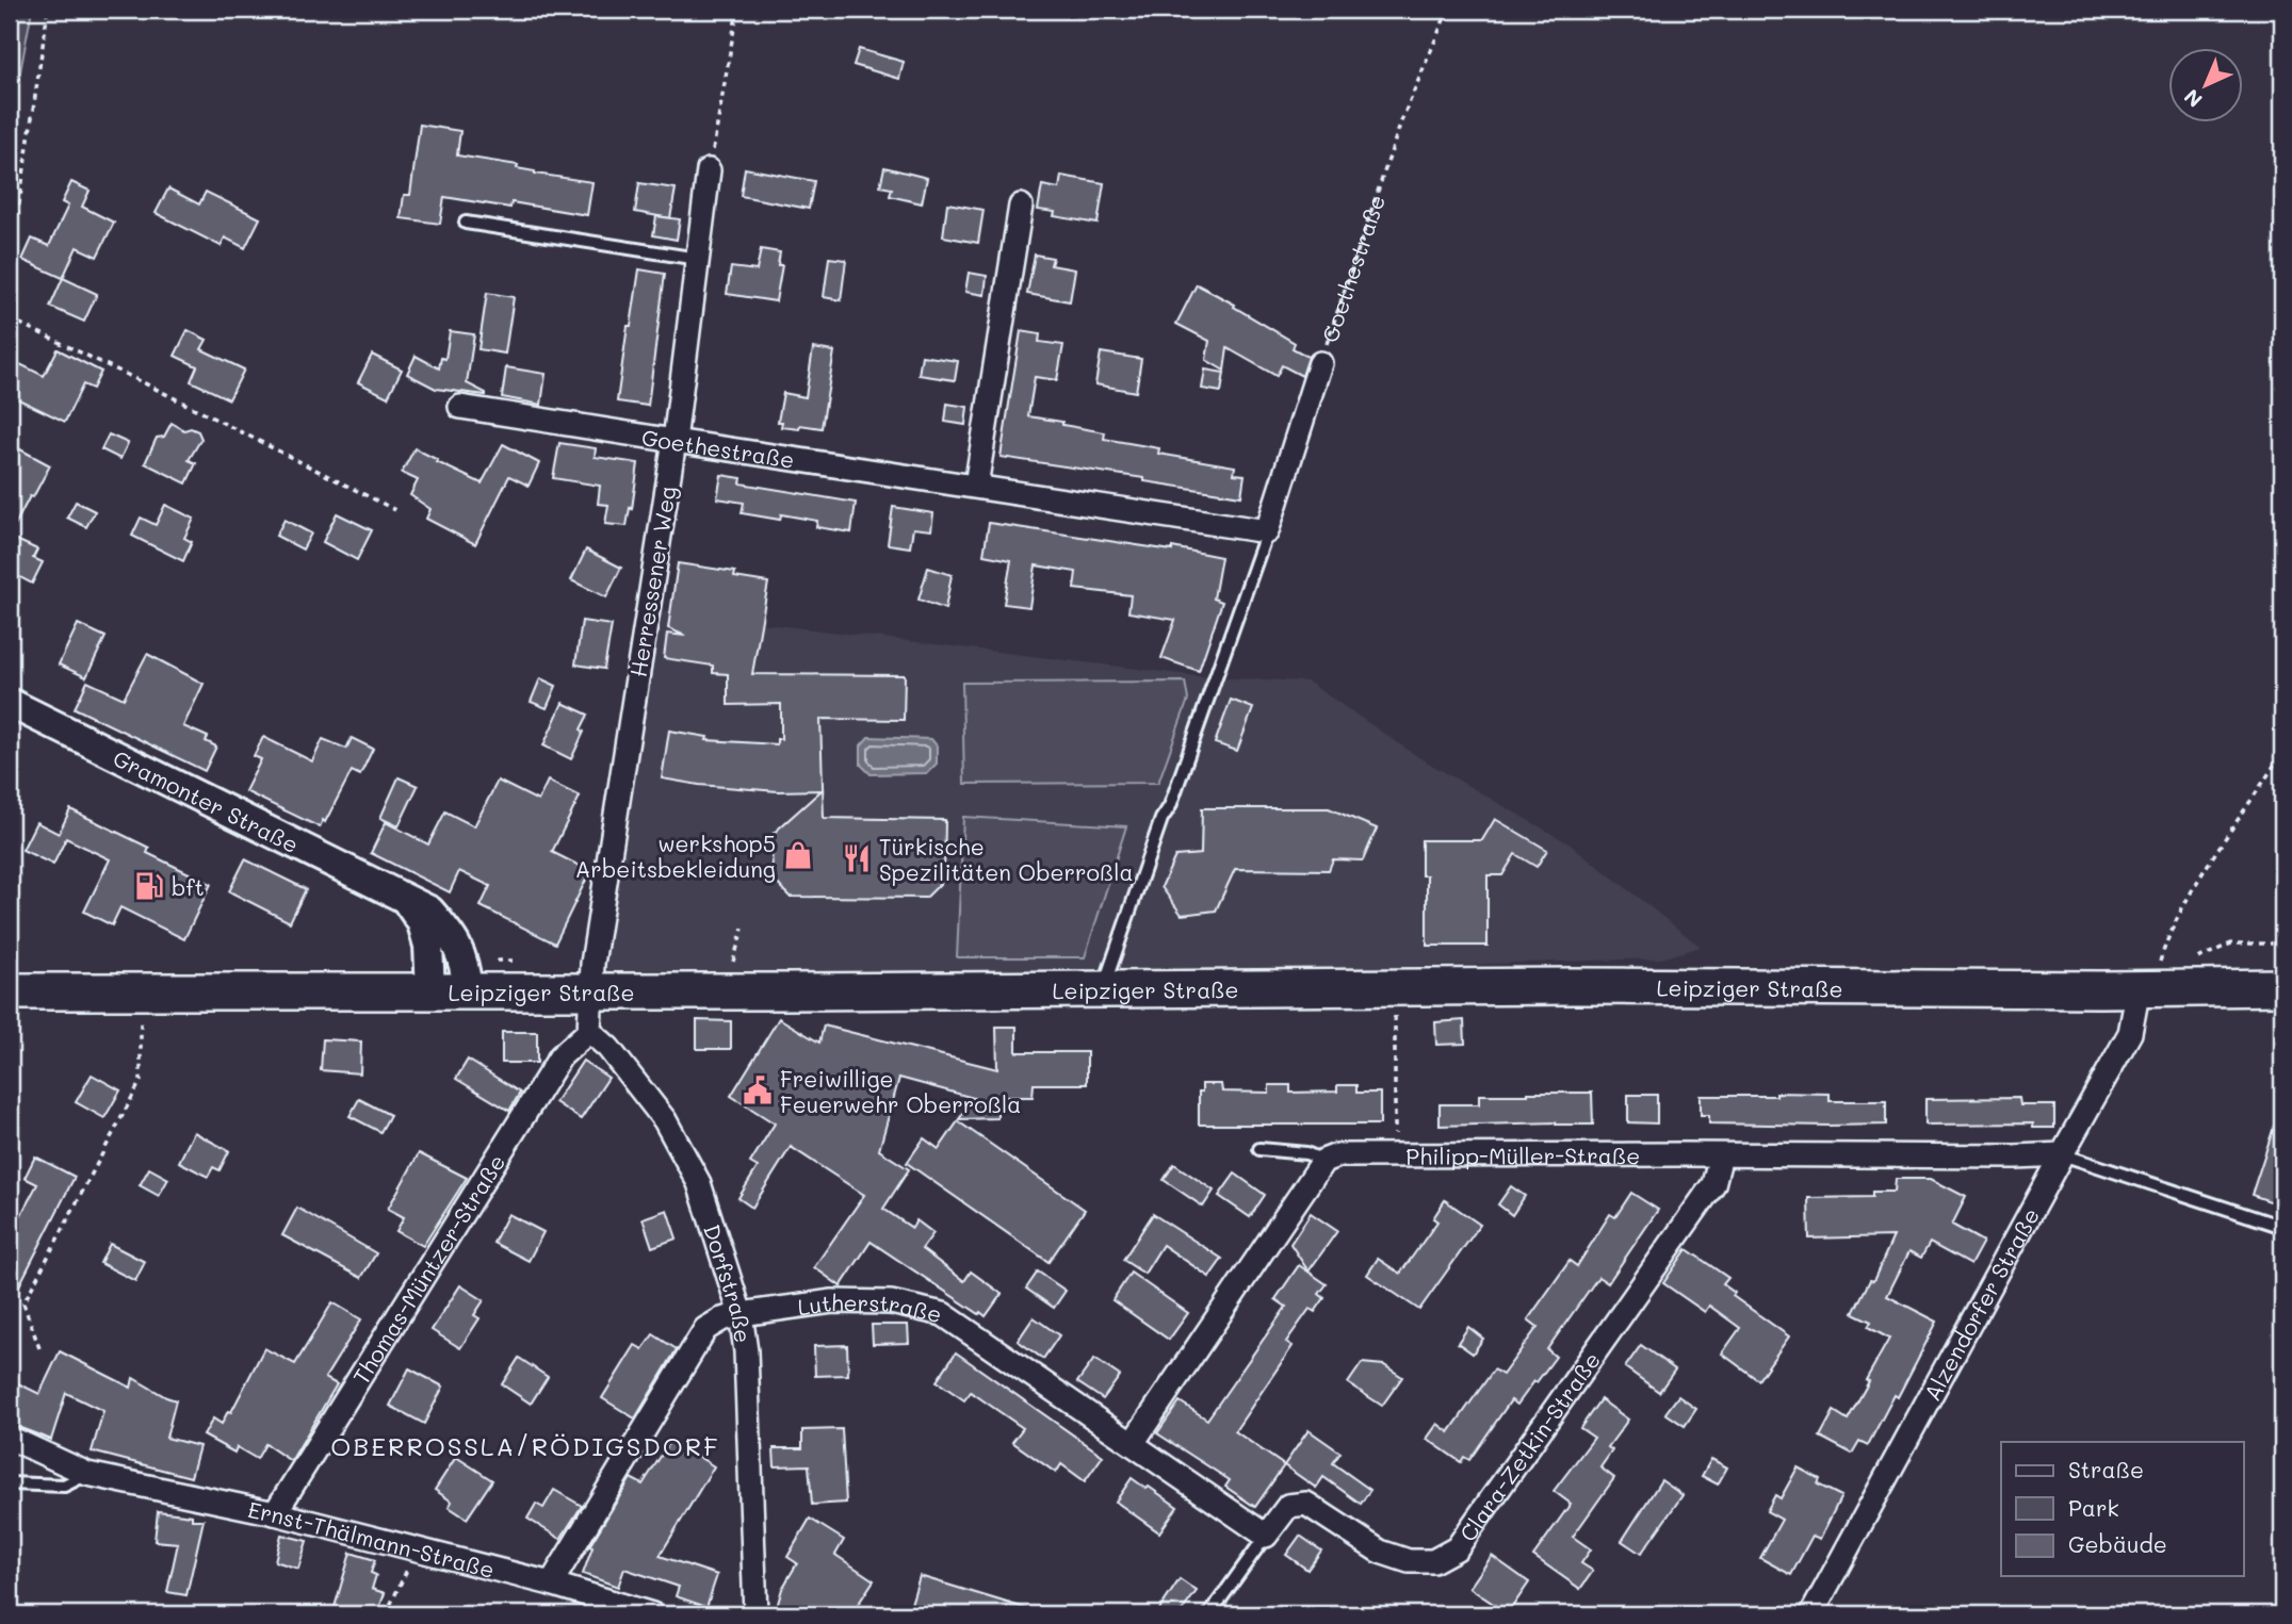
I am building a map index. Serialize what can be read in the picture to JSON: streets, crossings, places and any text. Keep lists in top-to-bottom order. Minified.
{"streets":{"main road":["Leipziger Straße"],"street":["Goethestraße","Herressener Weg","Gramonter Straße","Philipp-Müller-Straße","Thomas-Müntzer-Straße","Dorfstraße","Alzendorfer Straße","Lutherstraße","Clara-Zetkin-Straße","Ernst-Thälmann-Straße"]},"crossings":[["Goethestraße","Herressener Weg"],["Goethestraße","Leipziger Straße"],["Herressener Weg","Leipziger Straße"],["Gramonter Straße","Leipziger Straße"],["Leipziger Straße","Alzendorfer Straße"],["Philipp-Müller-Straße","Alzendorfer Straße"],["Philipp-Müller-Straße","Clara-Zetkin-Straße"],["Thomas-Müntzer-Straße","Dorfstraße"],["Thomas-Müntzer-Straße","Ernst-Thälmann-Straße"],["Dorfstraße","Lutherstraße"],["Lutherstraße","Clara-Zetkin-Straße"],["Lutherstraße","Ernst-Thälmann-Straße"]],"districts":["OBERROSSLA/RÖDIGSDORF"],"places":{"shop":["werkshop5 Arbeitsbekleidung"],"restaurant":["Türkische Spezilitäten Oberroßla"],"fuel station":["bft"],"public building":["Freiwillige Feuerwehr Oberroßla"]},"legend":["Straße","Park","Gebäude"],"north":"bottom left"}
